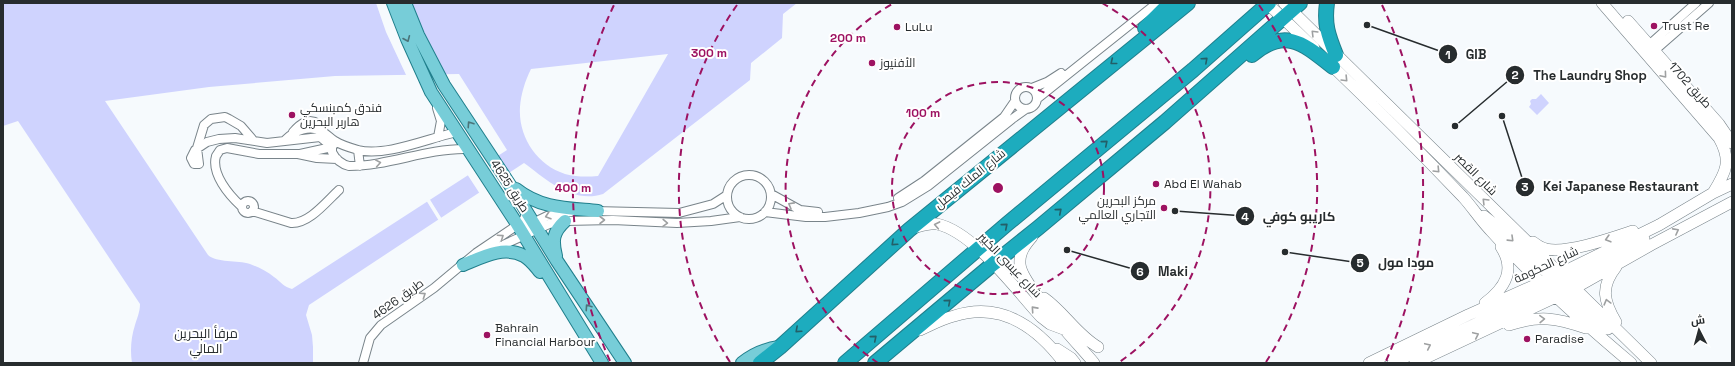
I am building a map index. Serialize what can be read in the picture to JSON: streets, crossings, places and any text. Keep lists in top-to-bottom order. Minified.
{"streets":{"highway":["شارع الملك فيصل"],"main road":["طريق 1702","شارع القصر","طريق 4625","شارع عيسى الكبير","شارع الحكومة"],"street":["طريق 4626"]},"crossings":[["طريق 1702","شارع الحكومة"],["شارع القصر","شارع الحكومة"],["شارع الملك فيصل","شارع عيسى الكبير"],["طريق 4625","طريق 4626"]],"districts":["مرفأ البحرين المالي"],"places":["GIB","Trust Re","LuLu","الأفنيوز","فندق كمبنسكي هاربر البحرين","Kei Japanese Restaurant","The Laundry Shop","Abd El Wahab","مركز البحرين التجاري العالمي","كاريبو كوفي","Maki","مودا مول","Bahrain Financial Harbour","Paradise"],"north":"top","rings":["200 m","300 m","100 m","400 m"]}
